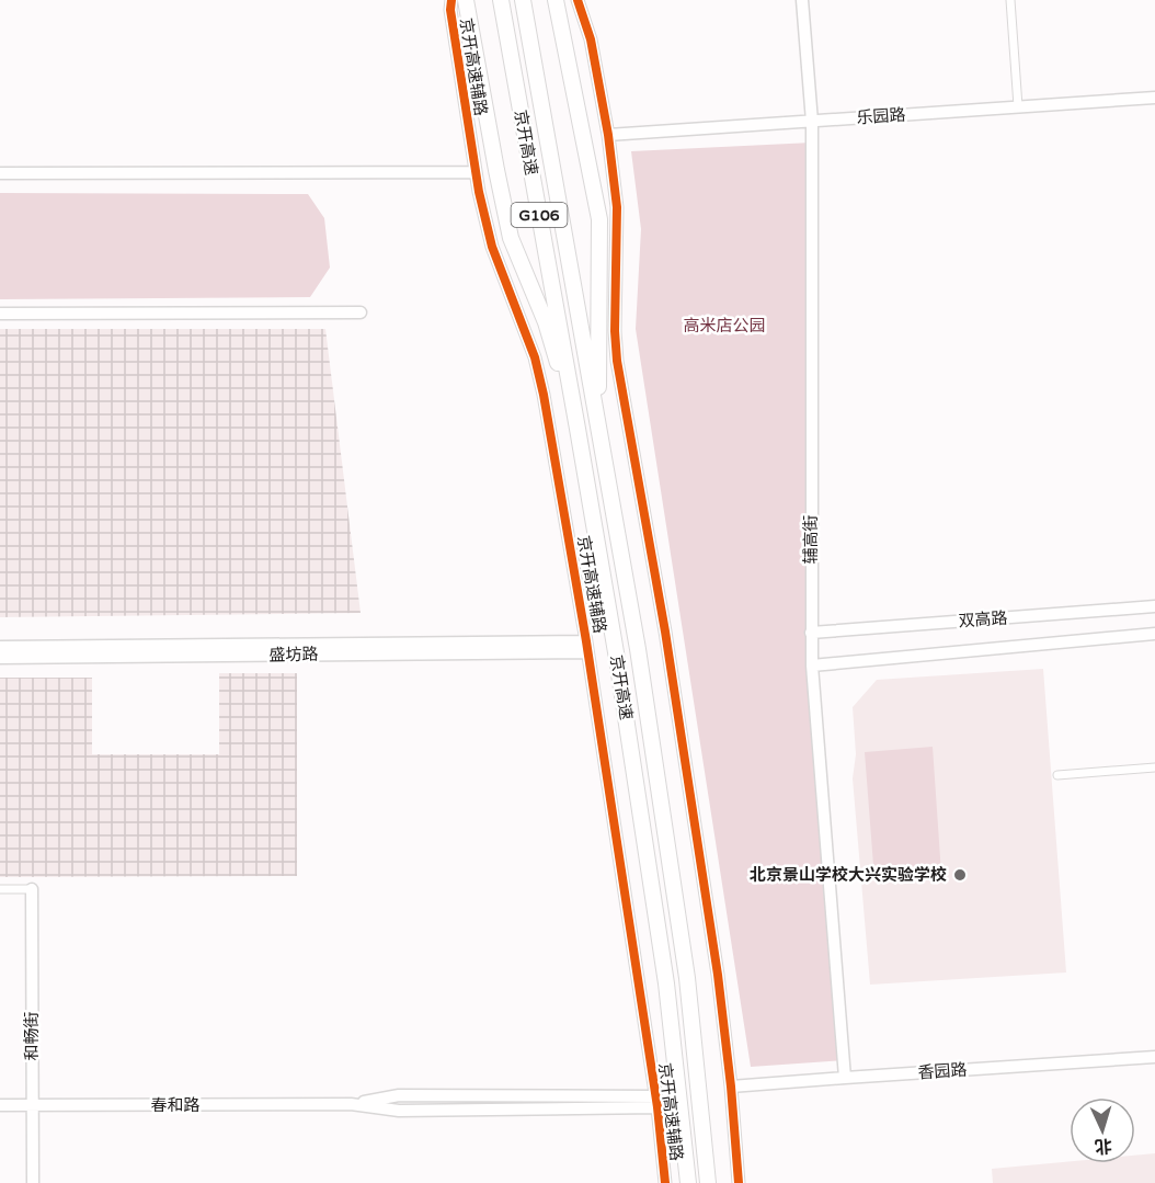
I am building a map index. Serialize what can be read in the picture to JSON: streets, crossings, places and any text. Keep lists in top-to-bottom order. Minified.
{"streets":{"highway":["京开高速","G106"],"street":["京开高速辅路","乐园路","辅高街","双高路","盛坊路","和畅街","香园路","春和路"]},"crossings":[["京开高速辅路","盛坊路"],["京开高速辅路","春和路"],["乐园路","辅高街"],["辅高街","双高路"],["辅高街","香园路"],["和畅街","春和路"]],"parks":["高米店公园"],"places":["北京景山学校大兴实验学校"],"north":"bottom"}
